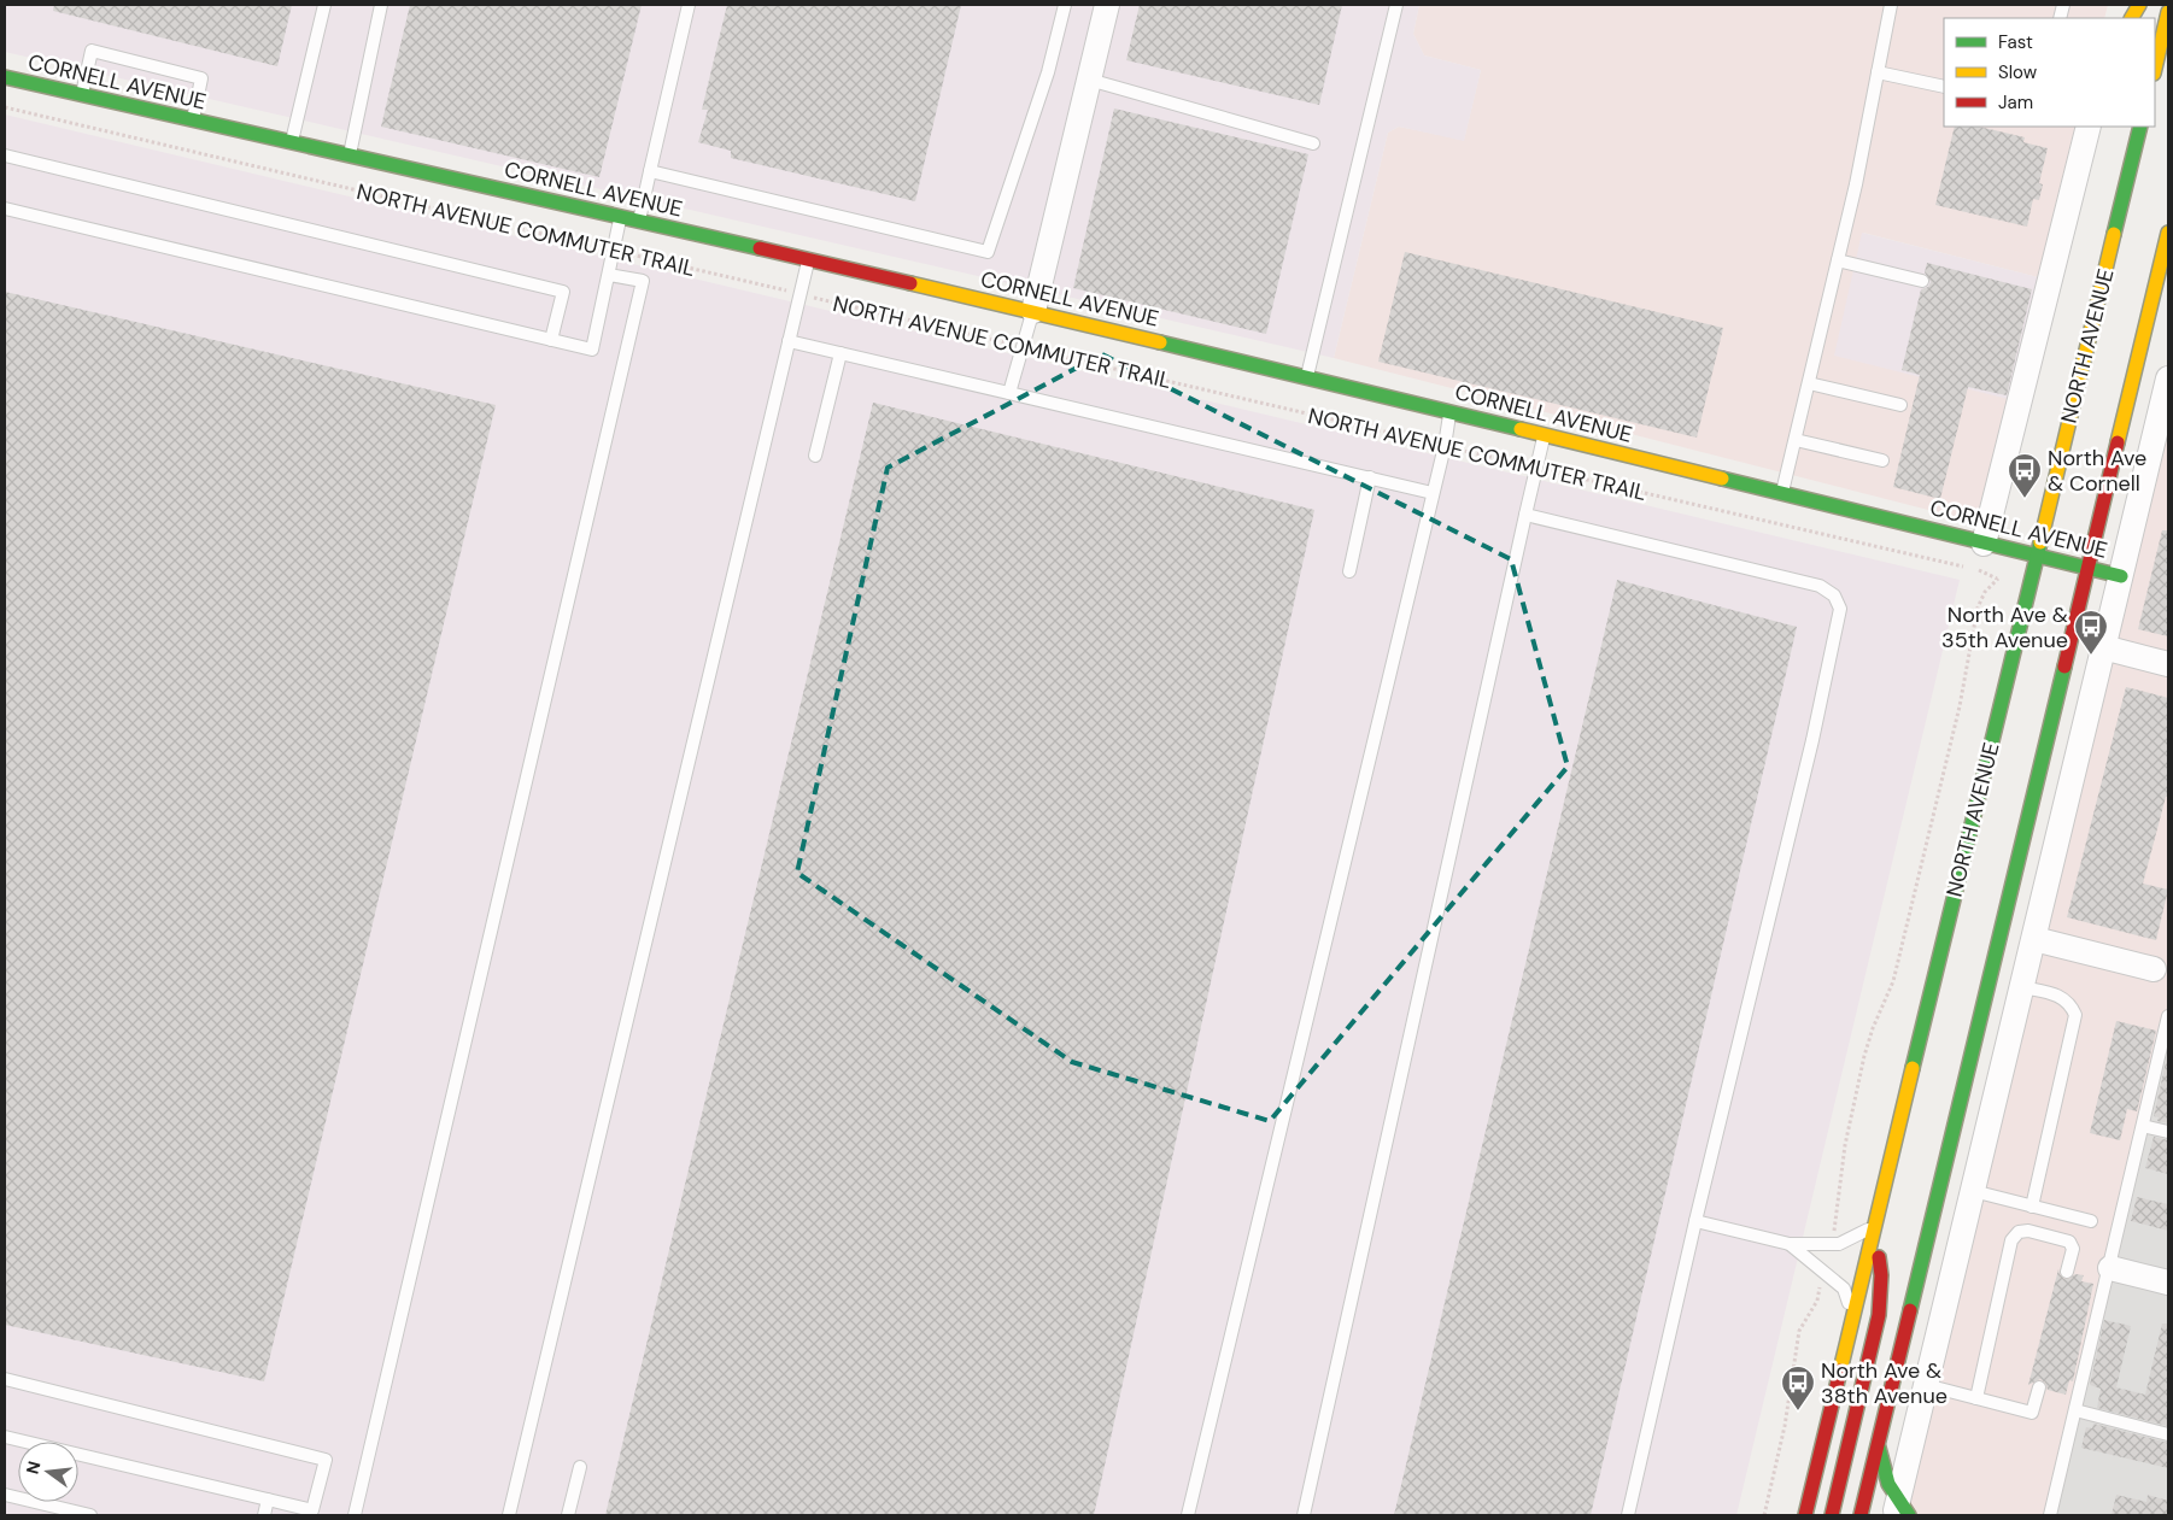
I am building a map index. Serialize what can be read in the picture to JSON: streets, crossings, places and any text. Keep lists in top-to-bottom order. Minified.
{"streets":{"main road":["CORNELL AVENUE","NORTH AVENUE"],"path":["NORTH AVENUE COMMUTER TRAIL"]},"crossings":[["CORNELL AVENUE","NORTH AVENUE"]],"places":{"bus stop":["North Ave & Cornell","North Ave & 35th Avenue","North Ave & 38th Avenue"]},"legend":["Fast","Slow","Jam"],"north":"left"}
